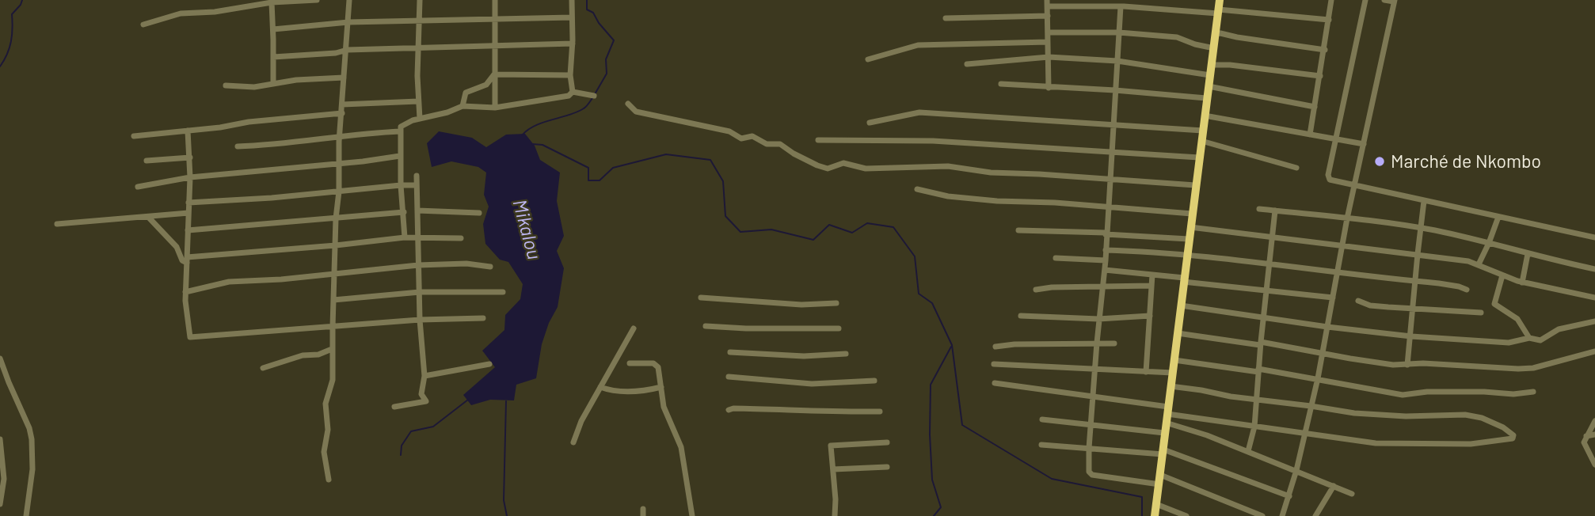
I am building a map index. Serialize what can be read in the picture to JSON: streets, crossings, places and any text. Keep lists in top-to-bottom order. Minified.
{"water":["Mikalou"],"places":["Marché de Nkombo"]}
